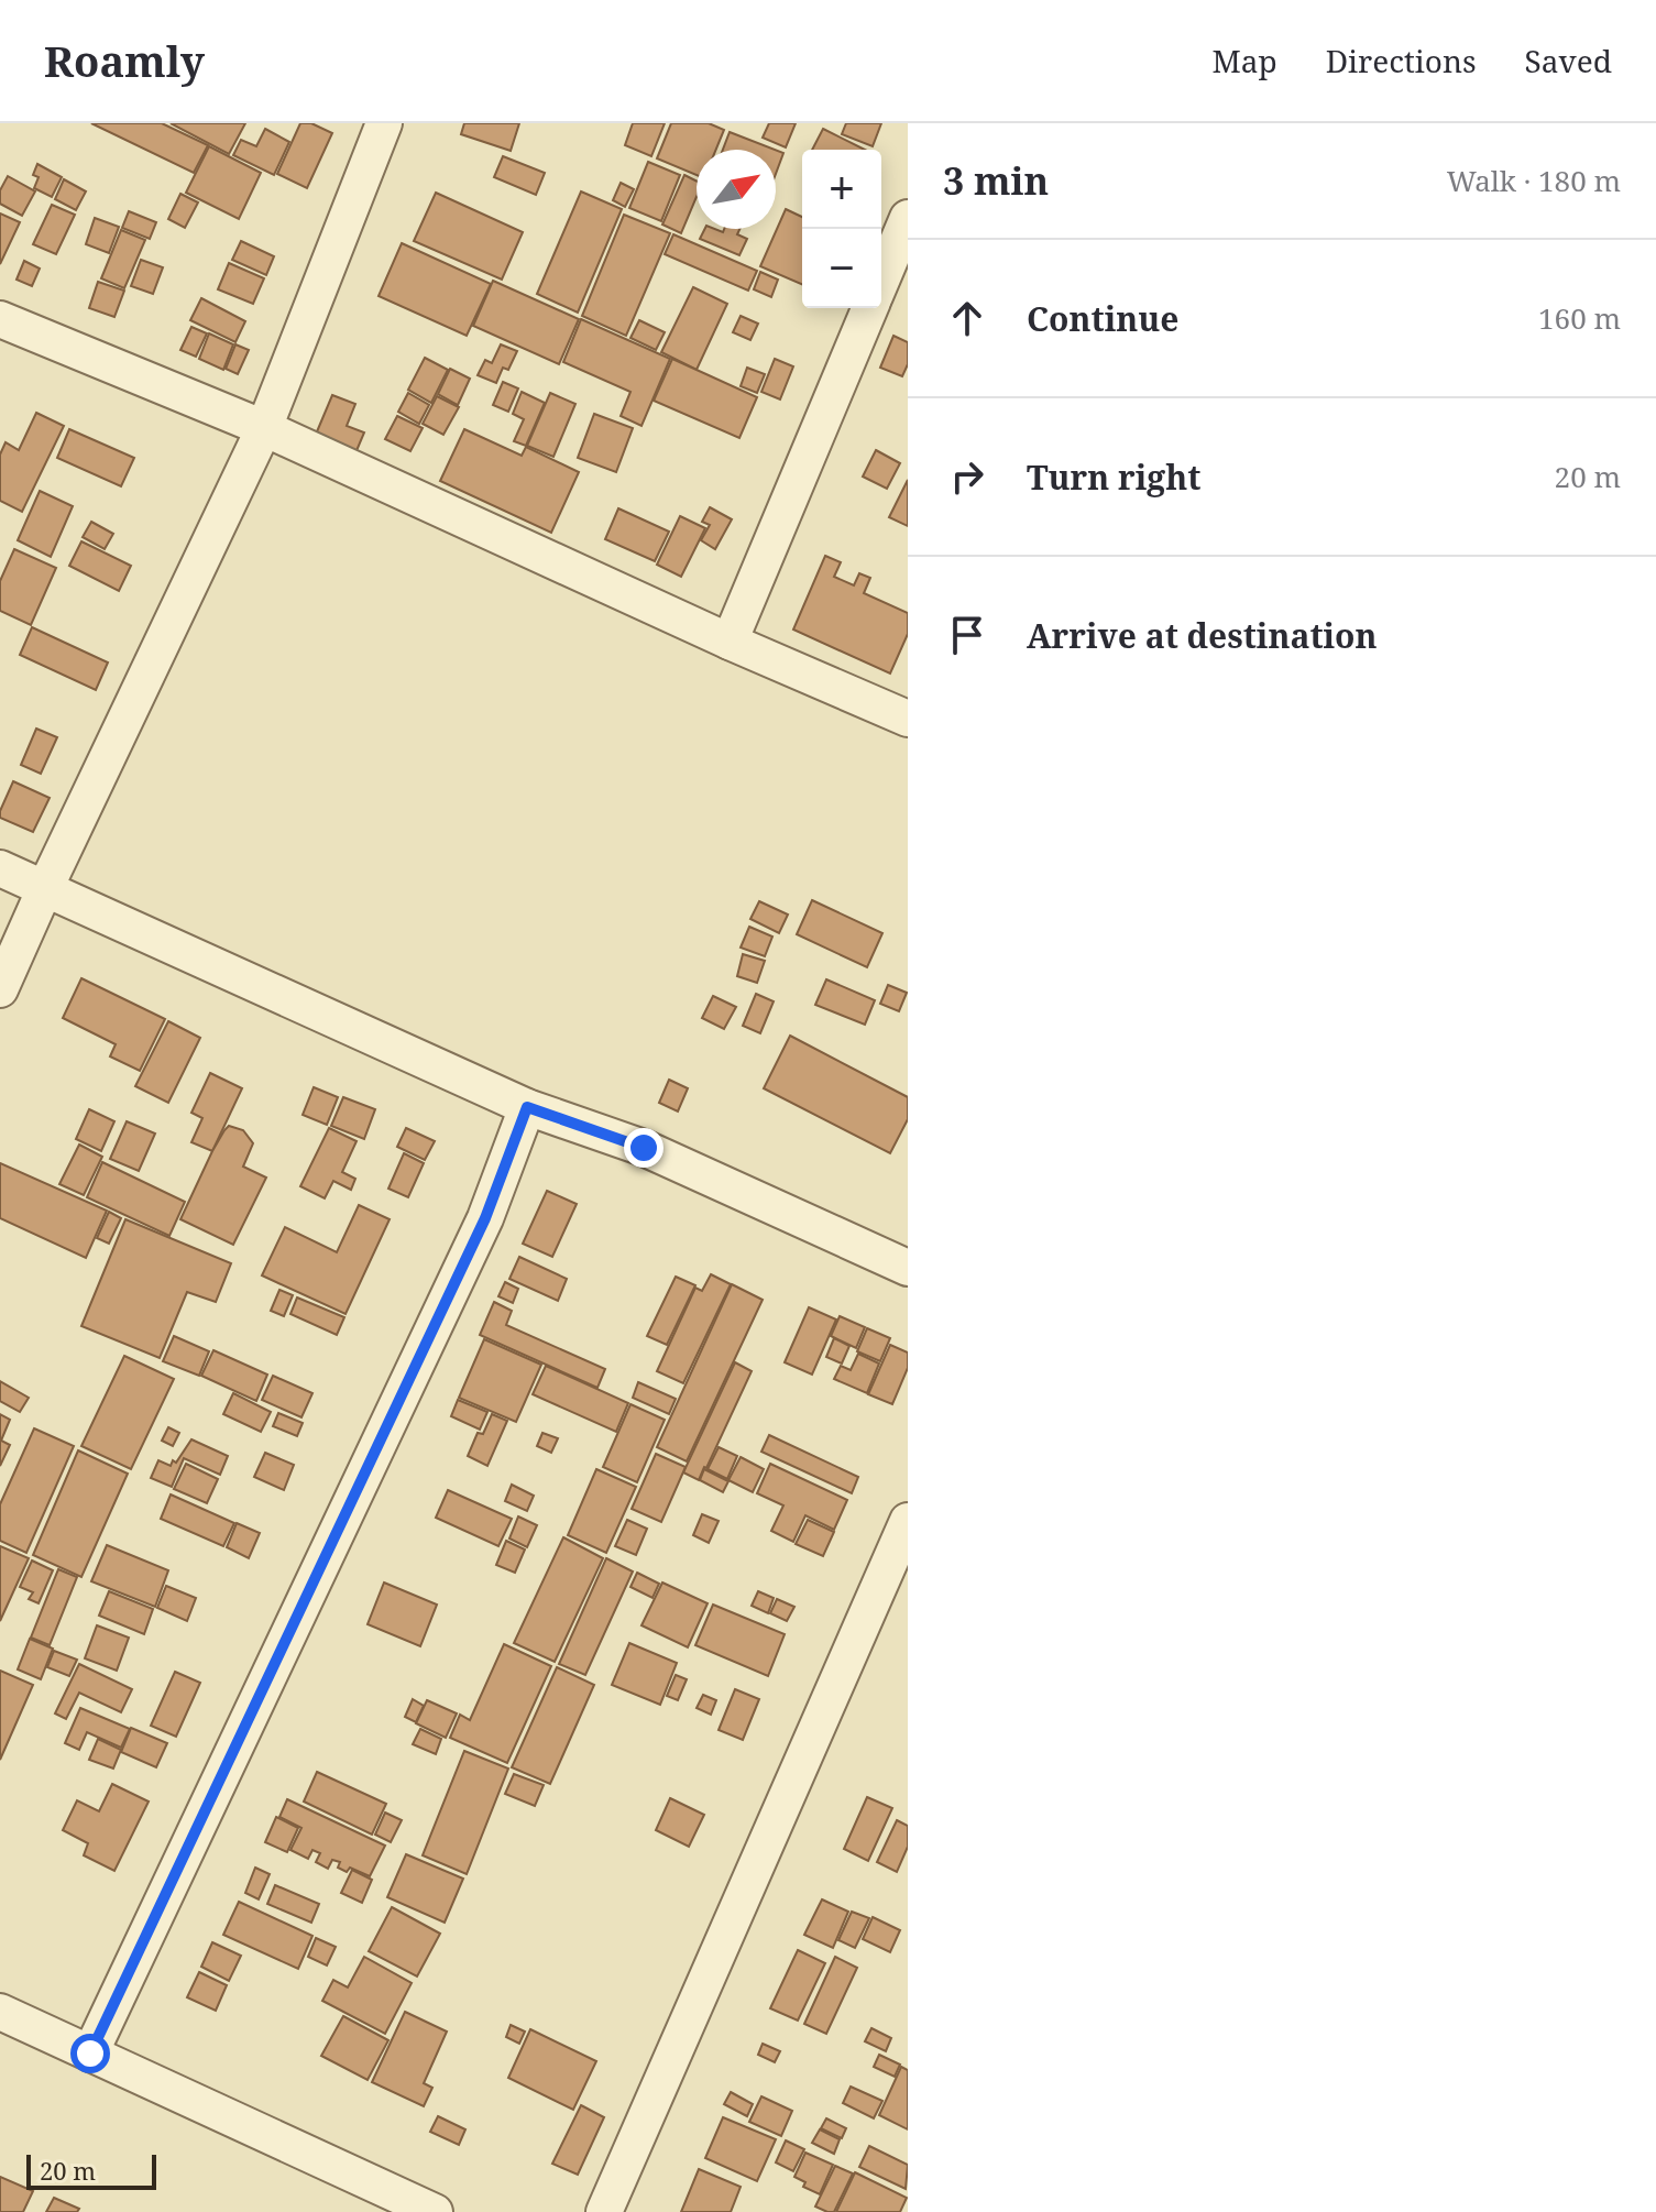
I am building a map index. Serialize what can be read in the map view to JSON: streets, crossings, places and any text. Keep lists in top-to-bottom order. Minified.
{"scale_bar":"20 m","north":"top right","page":{"header":"Roamly","nav":["Map","Directions","Saved"],"heading":["3 min","Walk · 180 m"],"map_buttons":["+","−"],"list":[["Continue","160 m"],["Turn right","20 m"],"Arrive at destination"],"scale":"20 m"}}
